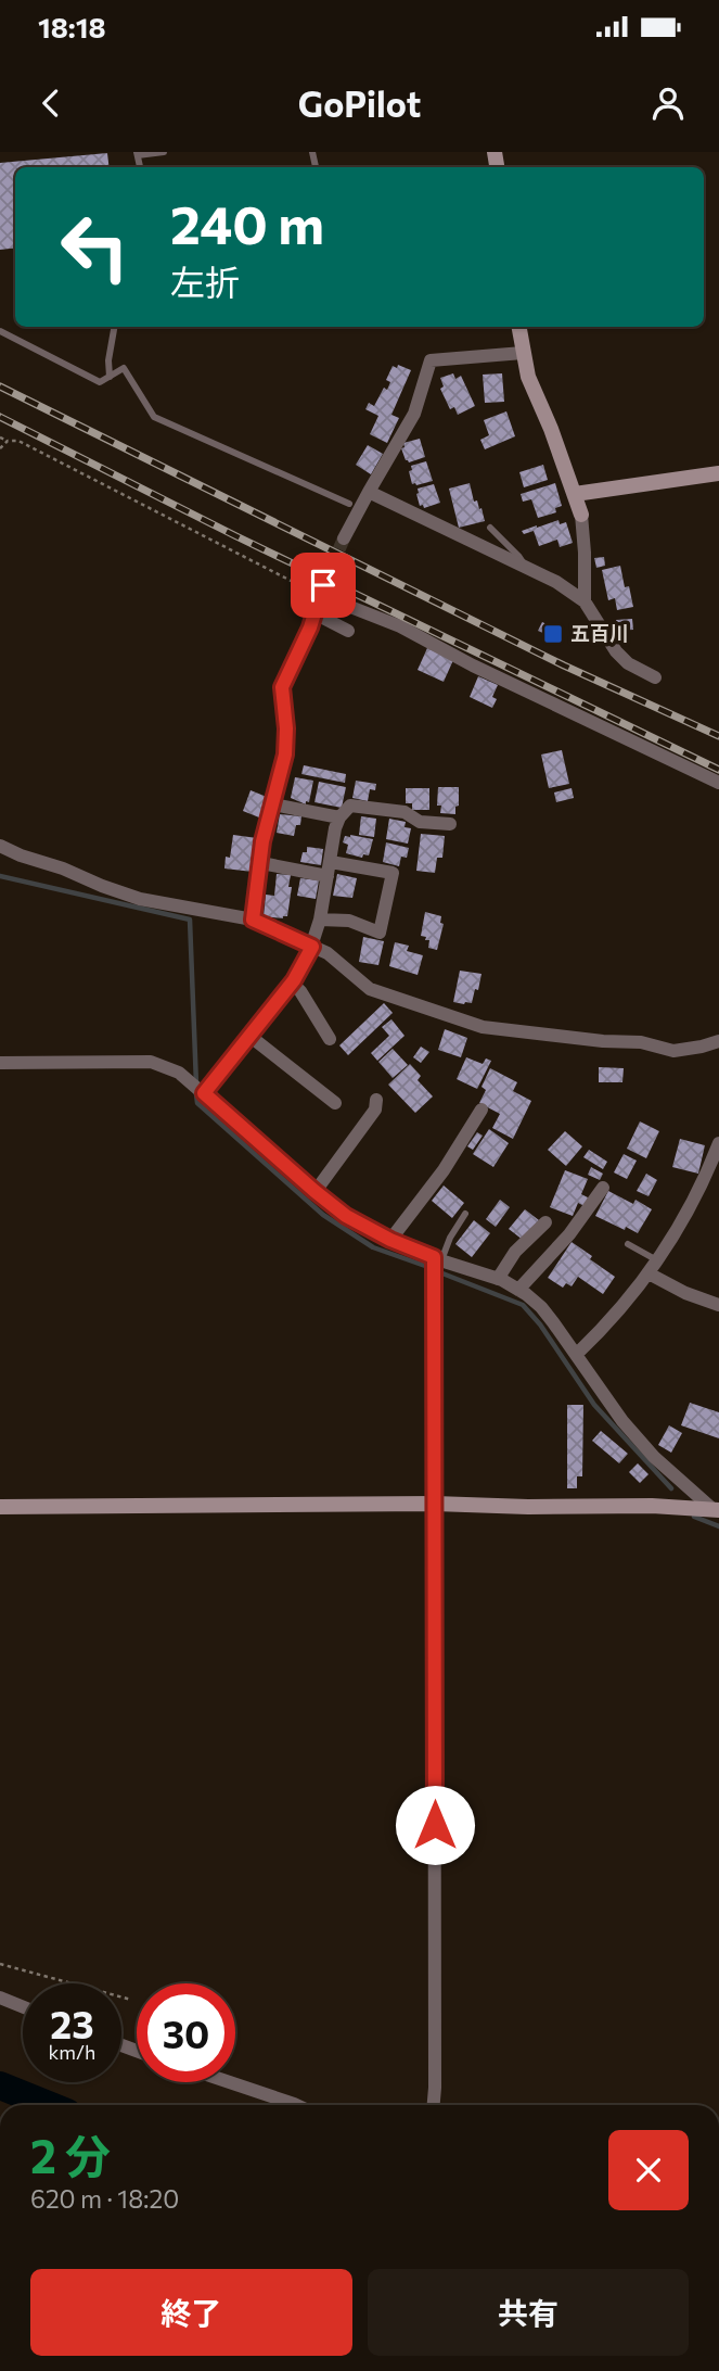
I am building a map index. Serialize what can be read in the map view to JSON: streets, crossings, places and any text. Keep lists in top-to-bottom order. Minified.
{"places":{"transit":["五百川"]},"page":{"status":"18:18","header":"GoPilot","turn":["240 m","左折"],"speed":"23 km/h","limit":"30","heading":["2 分","620 m · 18:20"],"buttons":["終了","共有"]}}
